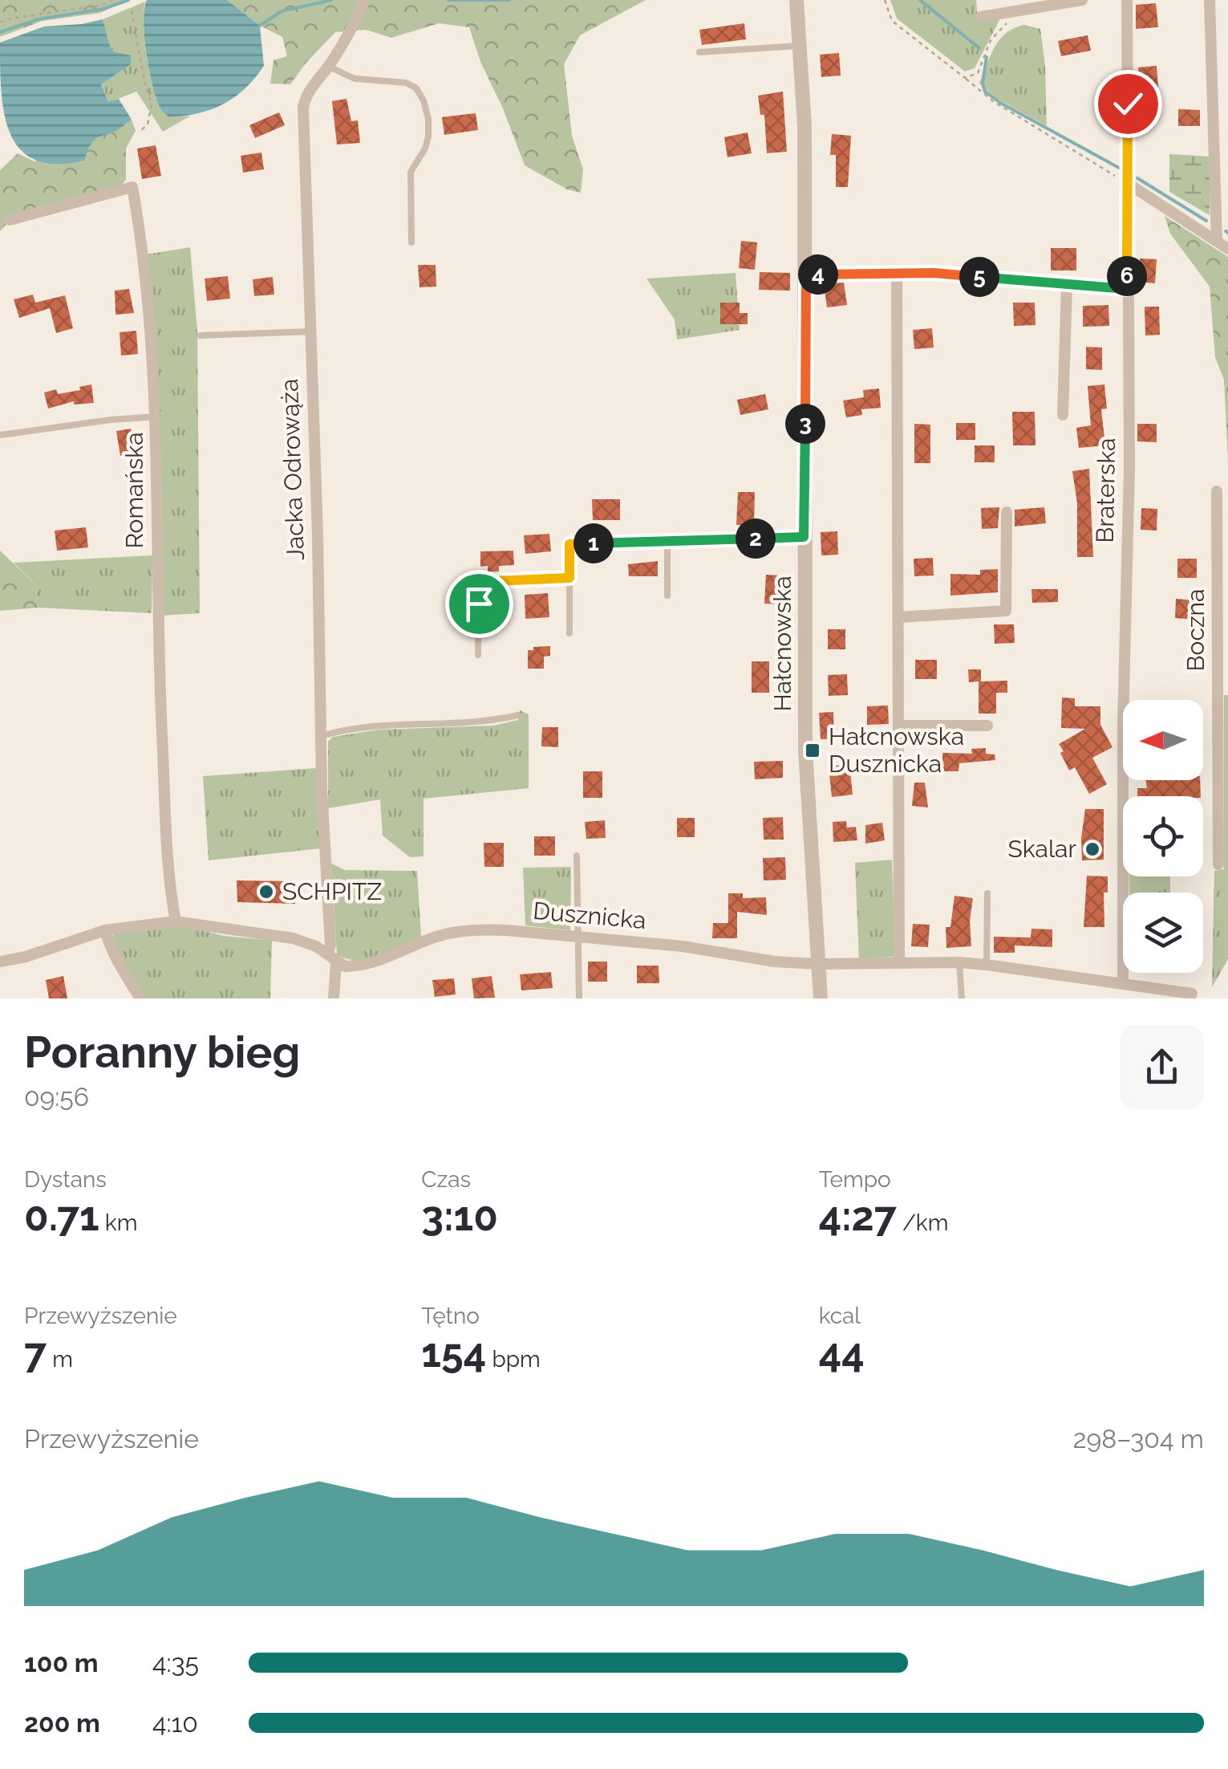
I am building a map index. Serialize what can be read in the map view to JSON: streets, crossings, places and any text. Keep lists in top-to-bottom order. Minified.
{"streets":{"street":["Jacka Odrowąża","Romańska","Braterska","Boczna","Hałcnowska","Dusznicka"]},"crossings":[["Jacka Odrowąża","Dusznicka"],["Romańska","Dusznicka"],["Braterska","Dusznicka"],["Hałcnowska","Dusznicka"]],"places":{"transit":["Hałcnowska Dusznicka"],"other":["Skalar","SCHPITZ"]},"north":"left","page":{"pins":["4","6","5","3","2","1"],"heading":["Poranny bieg","09:56"],"stats":[["Dystans","0.71 km"],["Czas","3:10"],["Tempo","4:27 /km"],["Przewyższenie","7 m"],["Tętno","154 bpm"],["kcal","44"]],"chart":["Przewyższenie","298–304 m"],"list":[{"name":"100 m","note":"4:35"},{"name":"200 m","note":"4:10"}]}}
